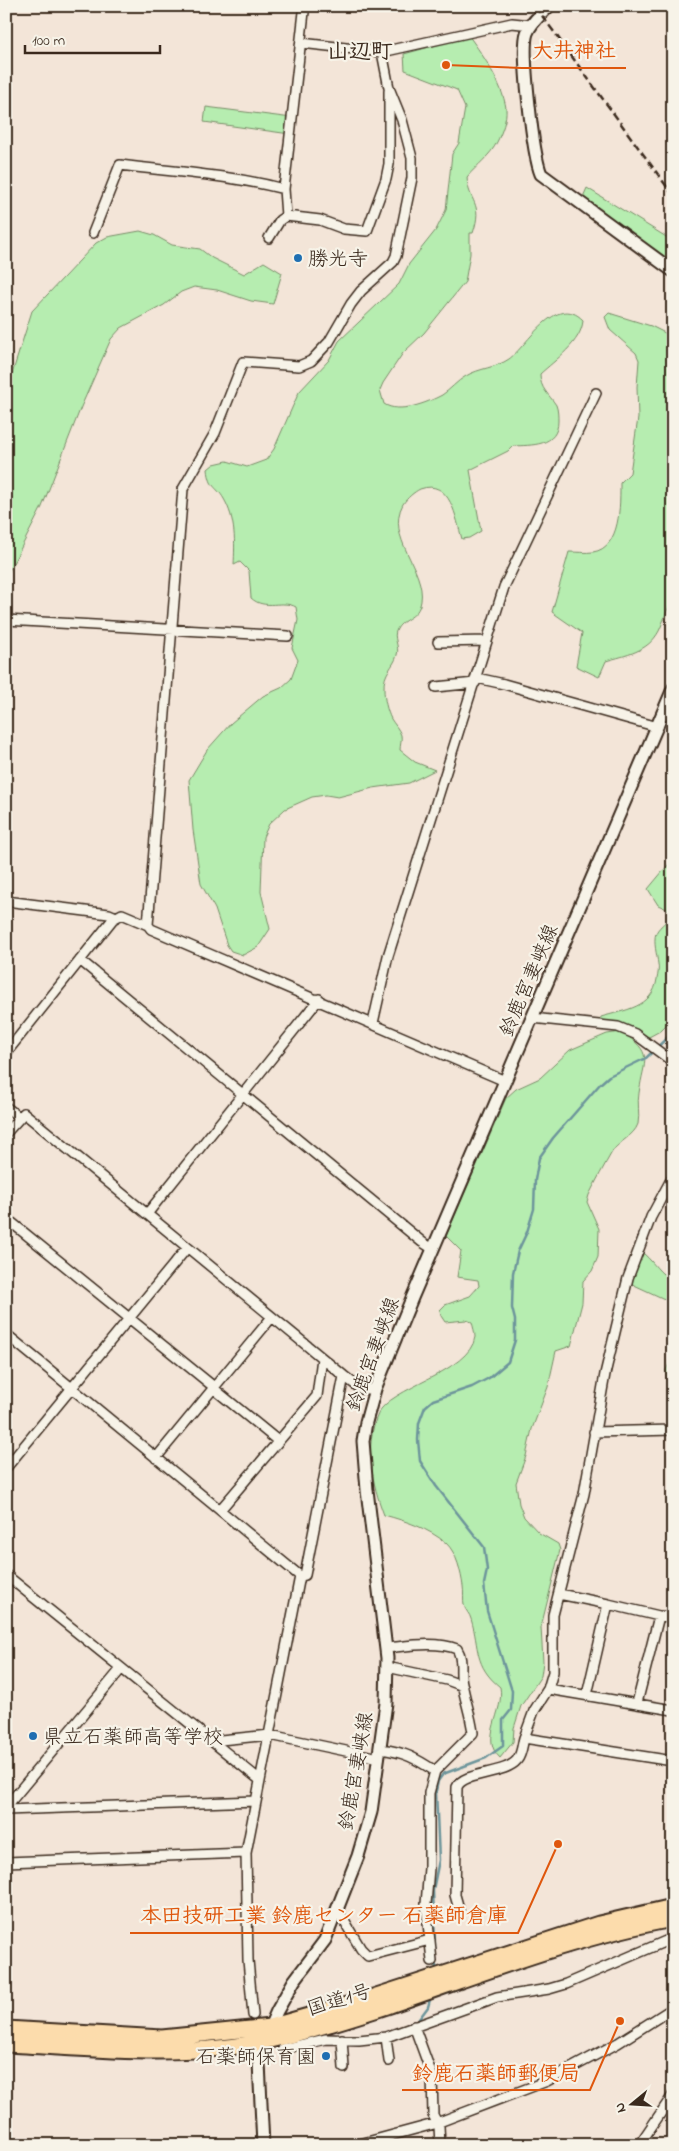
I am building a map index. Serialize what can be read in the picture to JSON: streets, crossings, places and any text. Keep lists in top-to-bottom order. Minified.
{"streets":{"highway":["国道1号"],"main road":["鈴鹿宮妻峡線"]},"crossings":[["鈴鹿宮妻峡線","国道1号"]],"districts":["山辺町"],"places":["大井神社","勝光寺","県立石薬師高等学校","本田技研工業 鈴鹿センター 石薬師倉庫","鈴鹿石薬師郵便局","石薬師保育園"],"scale_bar":"100 m","north":"left"}
